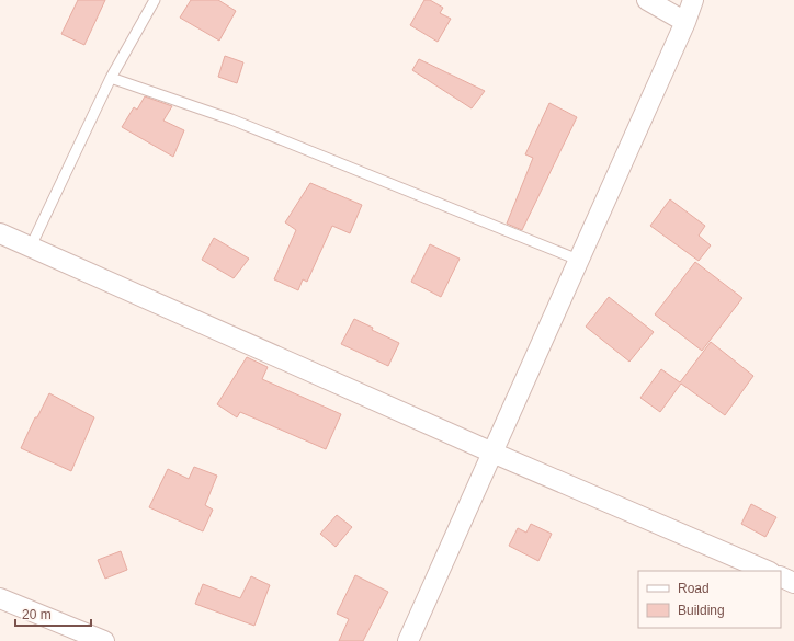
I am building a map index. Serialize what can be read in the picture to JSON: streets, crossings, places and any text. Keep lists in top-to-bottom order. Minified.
{"legend":["Road","Building"],"scale_bar":"20 m"}
